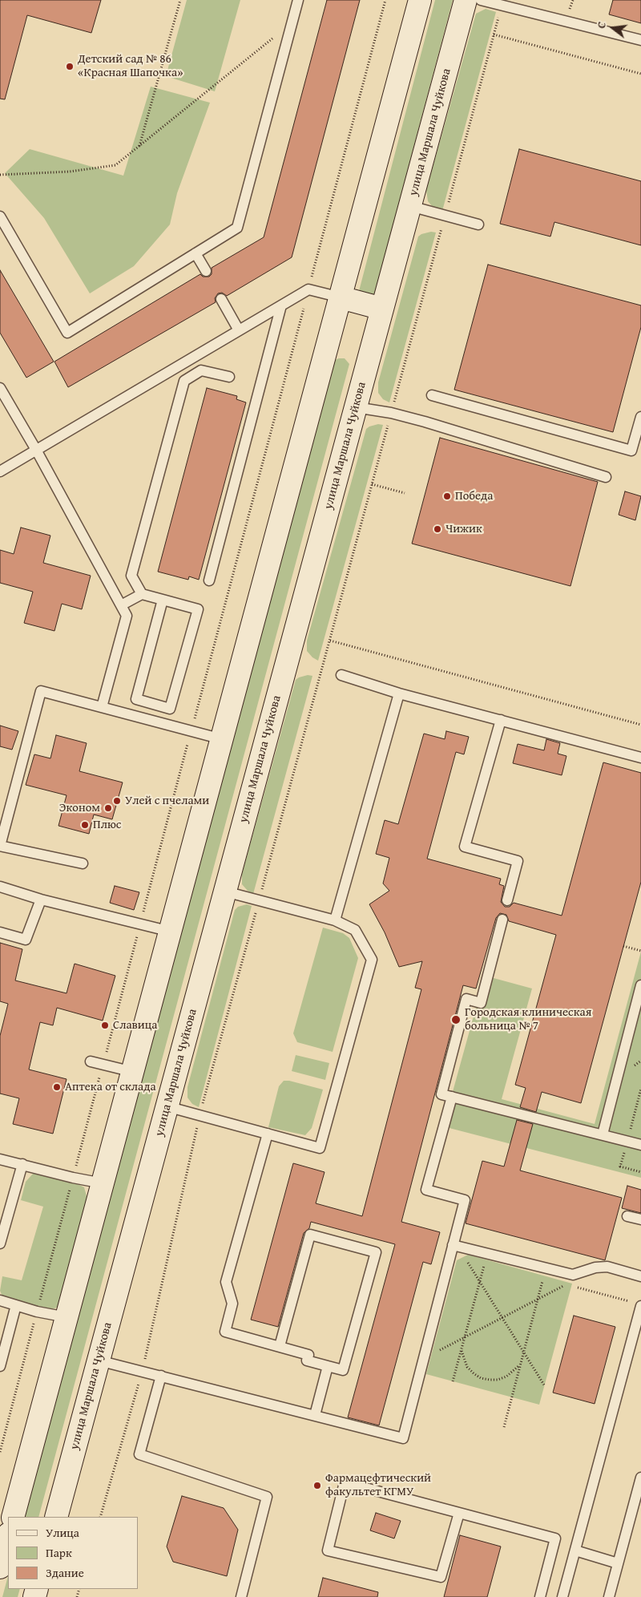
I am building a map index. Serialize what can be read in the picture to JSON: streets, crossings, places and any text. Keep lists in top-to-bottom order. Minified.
{"streets":{"main road":["улица Маршала Чуйкова"]},"places":["Детский сад № 86 «Красная Шапочка»","Победа","Чижик","Улей с пчелами","Эконом","Плюс","Городская клиническая больница № 7","Славица","Аптека от склада","Фармацефтический факультет КГМУ"],"legend":["Улица","Парк","Здание"],"north":"left"}
